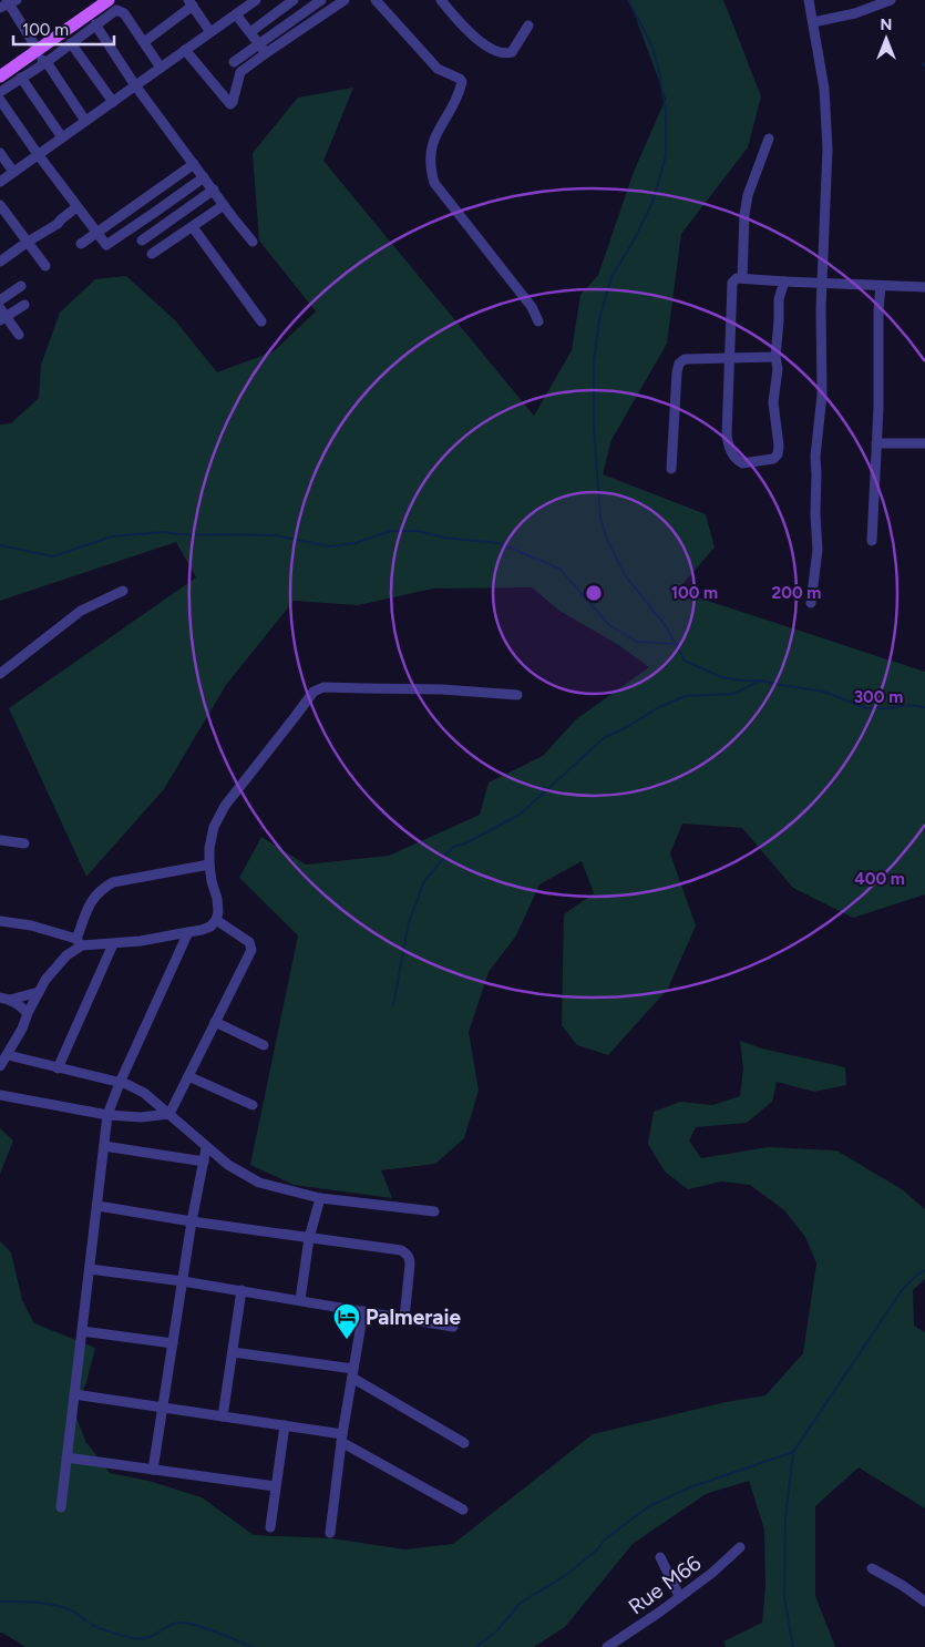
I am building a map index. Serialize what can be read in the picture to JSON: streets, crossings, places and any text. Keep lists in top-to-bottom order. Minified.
{"streets":{"street":["Rue M66"]},"places":{"hotel":["Palmeraie"]},"scale_bar":"100 m","north":"top","rings":["100 m","200 m","300 m","400 m"]}
